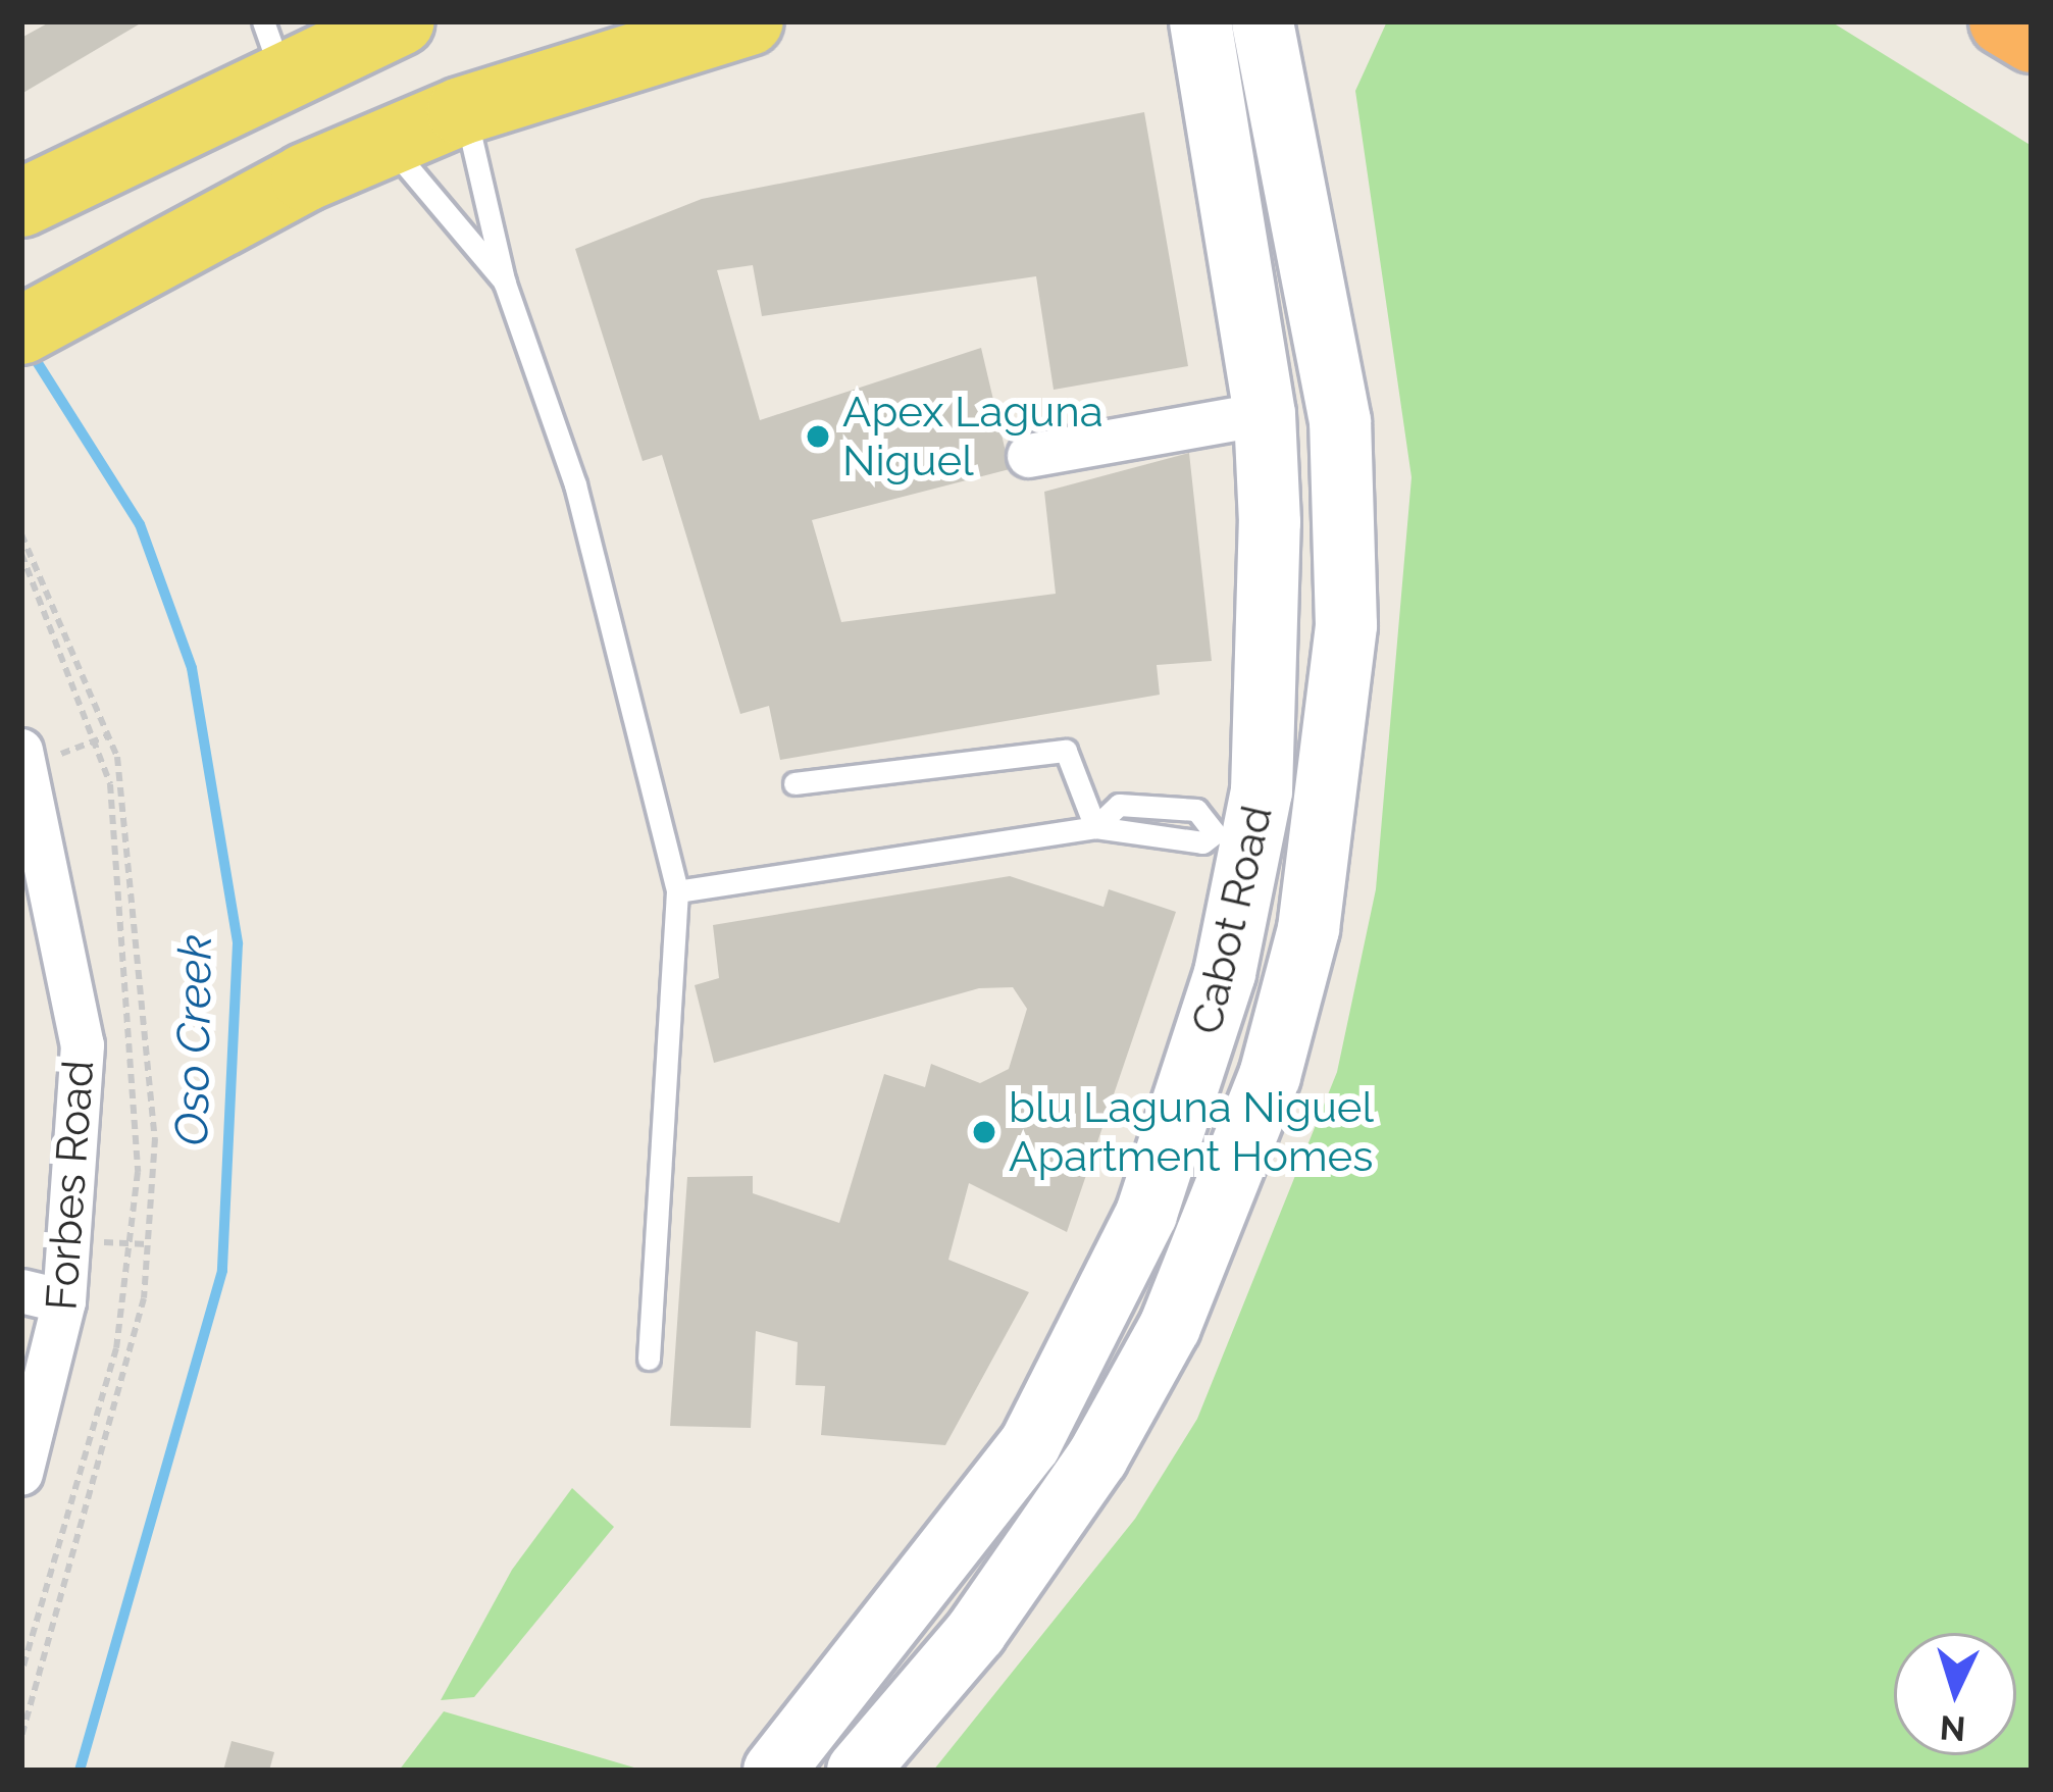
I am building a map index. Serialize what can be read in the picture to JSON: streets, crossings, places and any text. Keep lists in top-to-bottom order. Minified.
{"streets":{"main road":["Cabot Road"],"street":["Forbes Road"]},"water":["Oso Creek"],"places":["Apex Laguna Niguel","blu Laguna Niguel Apartment Homes"],"north":"bottom"}
